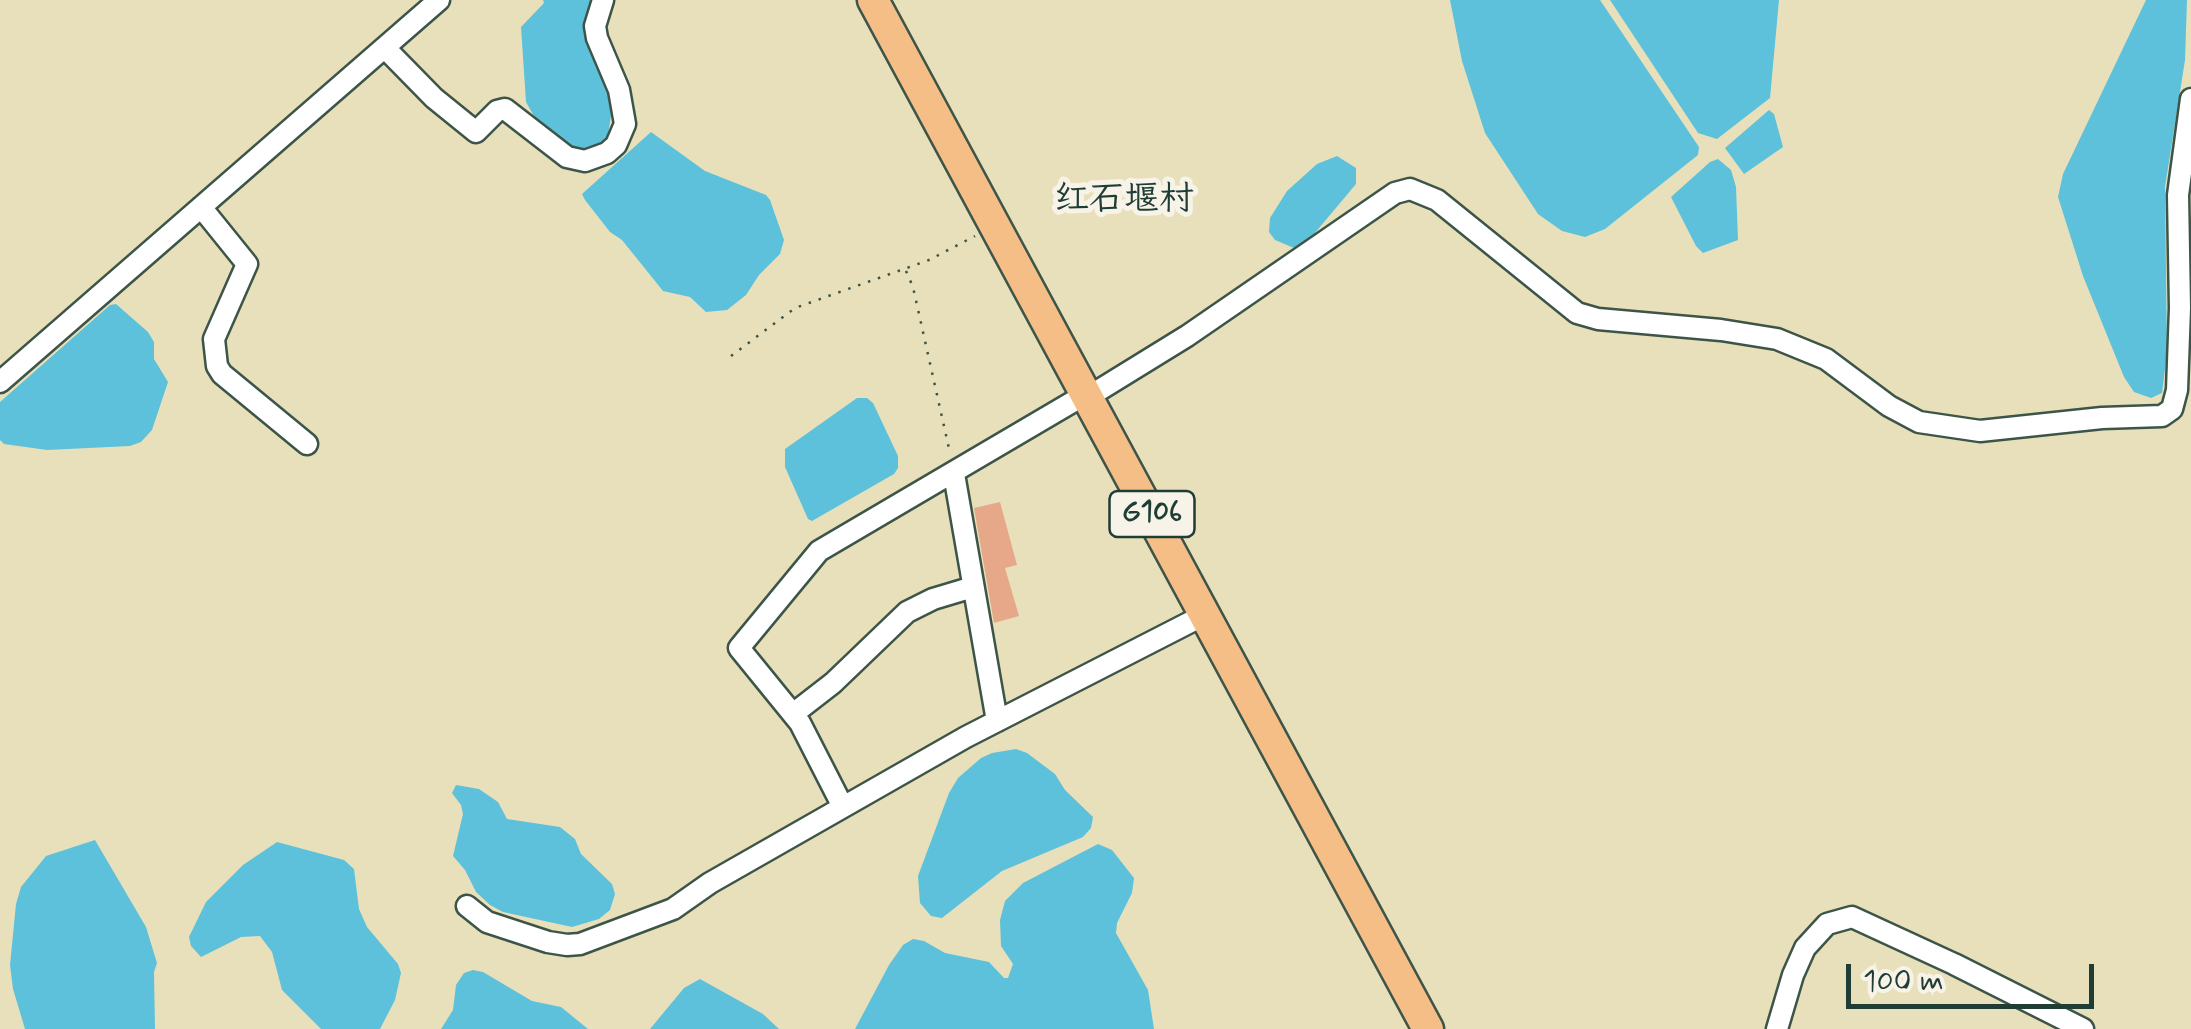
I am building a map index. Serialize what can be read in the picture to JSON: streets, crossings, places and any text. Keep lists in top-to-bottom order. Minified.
{"streets":{"highway":["G106"]},"districts":["红石堰村"],"scale_bar":"100 m"}
